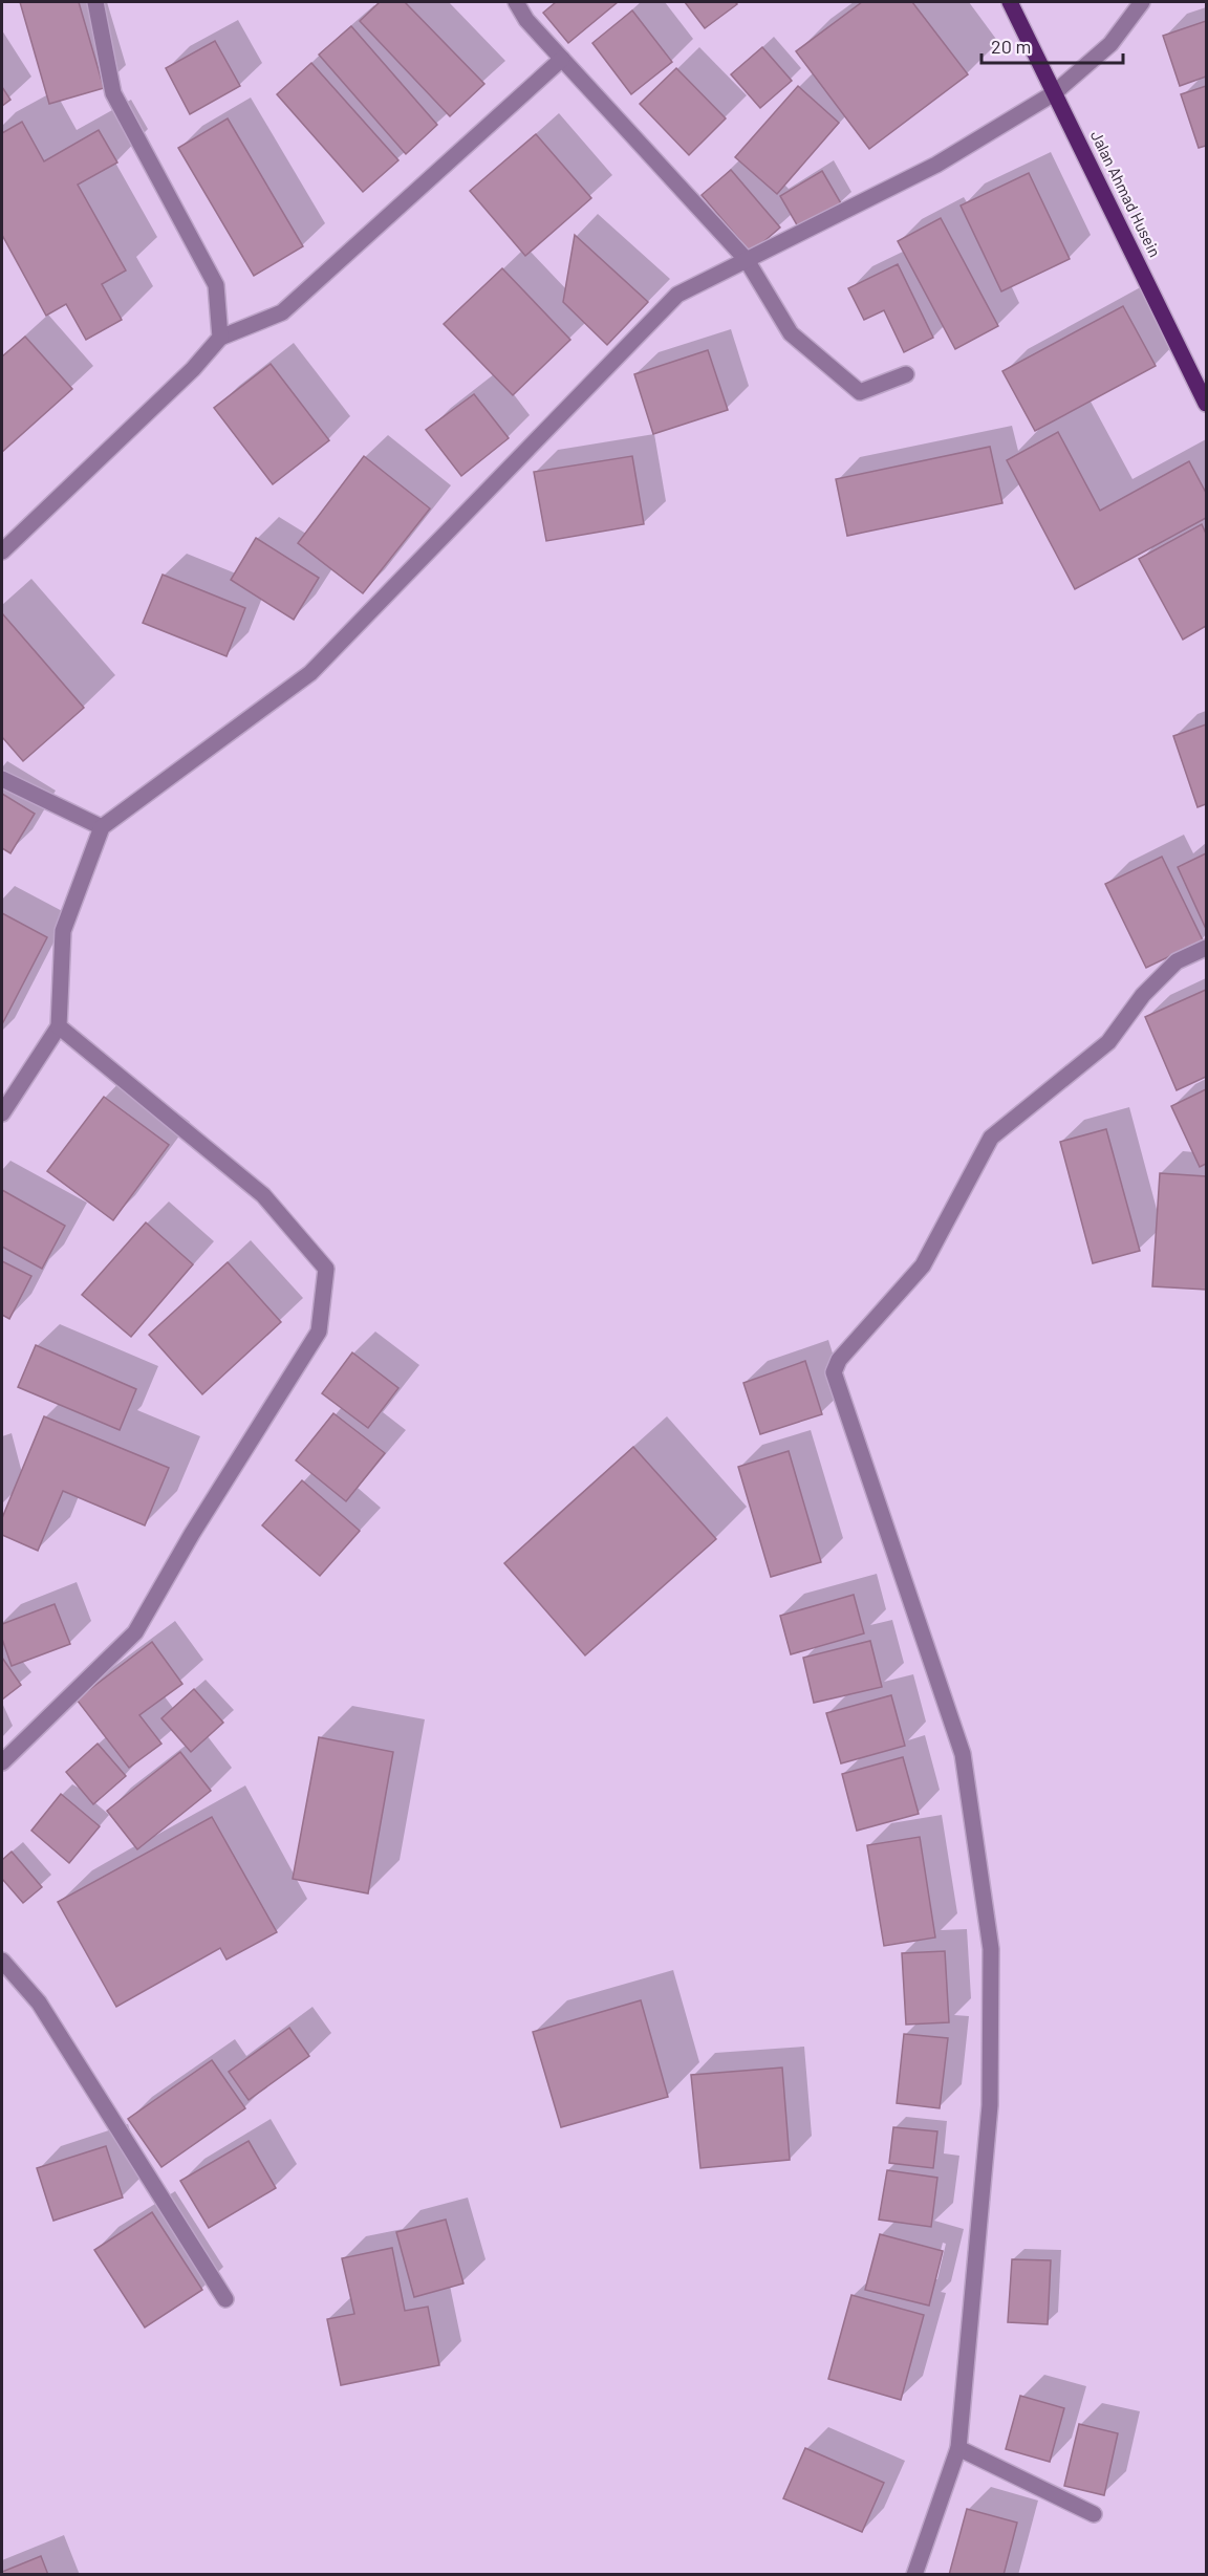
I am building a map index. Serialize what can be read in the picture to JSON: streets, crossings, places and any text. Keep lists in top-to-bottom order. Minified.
{"streets":{"main road":["Jalan Ahmad Husein"]},"scale_bar":"20 m"}
